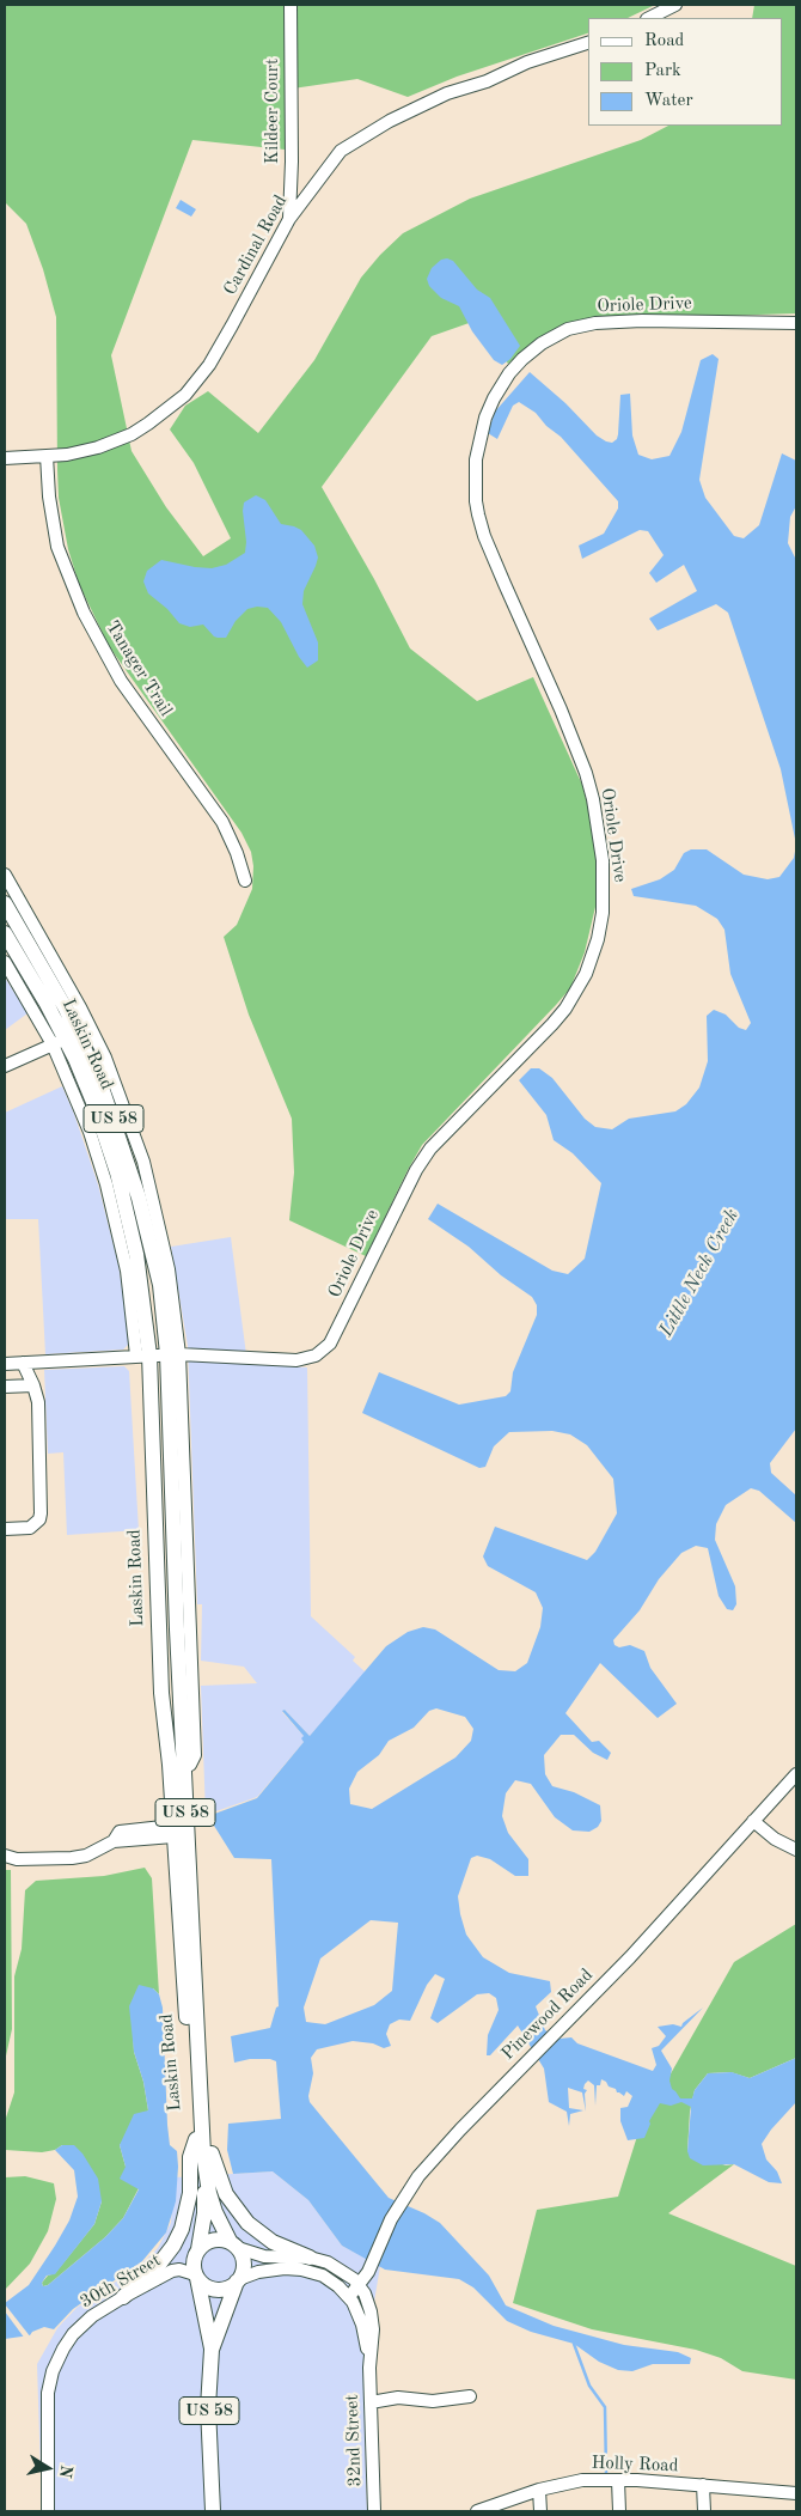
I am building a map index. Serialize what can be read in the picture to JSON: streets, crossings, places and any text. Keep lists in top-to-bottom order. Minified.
{"streets":{"main road":["Laskin Road","US 58"],"street":["Kildeer Court","Cardinal Road","Oriole Drive","Tanager Trail","Pinewood Road","30th Street","32nd Street","Holly Road"]},"crossings":[["Kildeer Court","Cardinal Road"],["Cardinal Road","Tanager Trail"],["Oriole Drive","Laskin Road"],["Laskin Road","US 58"],["Laskin Road","30th Street"],["Laskin Road","32nd Street"],["US 58","30th Street"],["US 58","32nd Street"],["Pinewood Road","32nd Street"],["30th Street","32nd Street"]],"water":["Little Neck Creek"],"legend":["Road","Park","Water"],"north":"right"}
